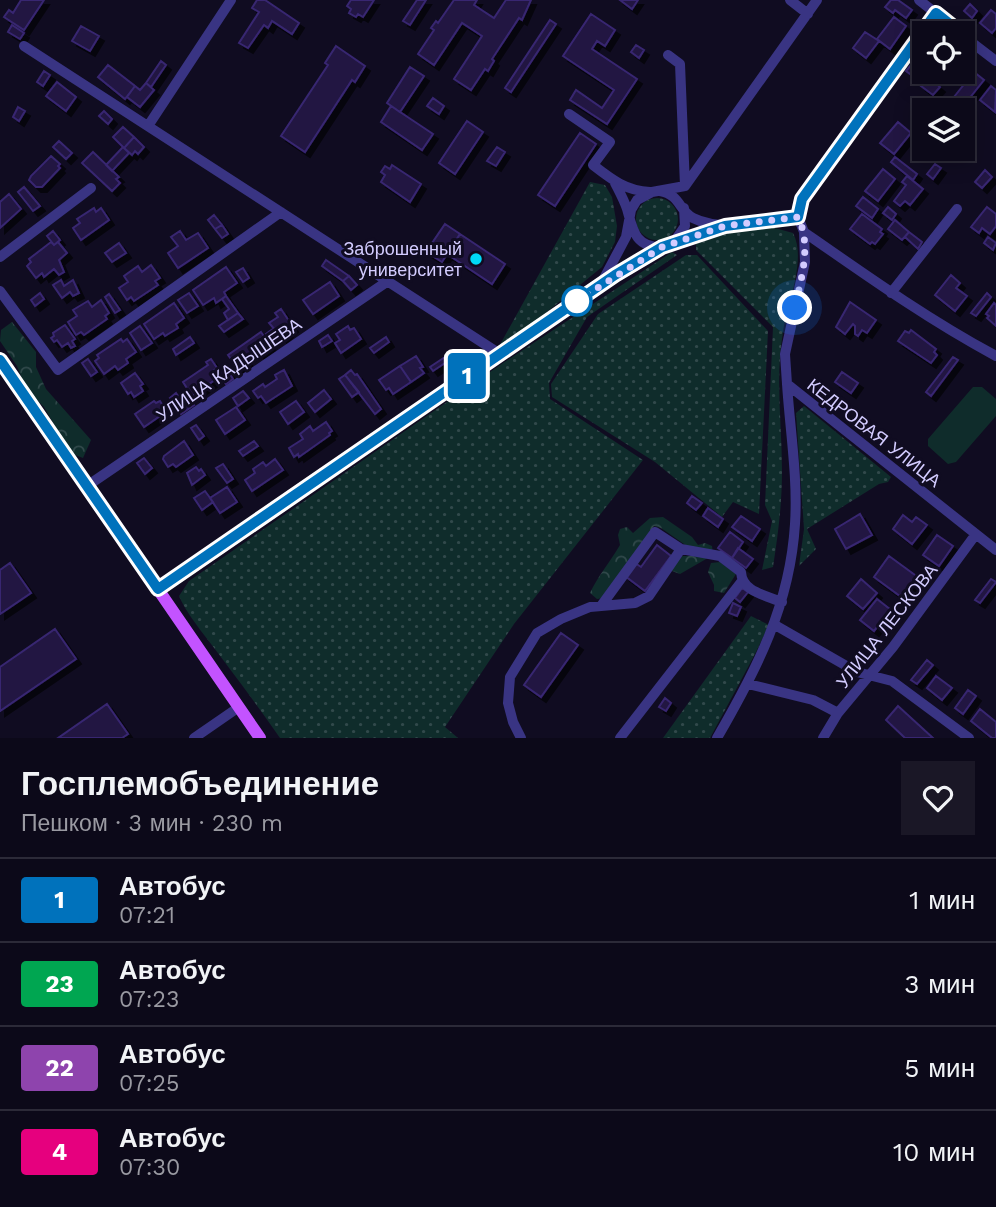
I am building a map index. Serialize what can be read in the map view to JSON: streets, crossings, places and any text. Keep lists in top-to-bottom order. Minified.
{"streets":{"street":["УЛИЦА КАДЫШЕВА","КЕДРОВАЯ УЛИЦА","УЛИЦА ЛЕСКОВА"]},"crossings":[["КЕДРОВАЯ УЛИЦА","УЛИЦА ЛЕСКОВА"]],"places":["Заброшенный университет"],"lines":["bus line 1"],"page":{"on_map":"1","heading":["Госплемобъединение","Пешком · 3 мин · 230 m"],"list":[{"mark":"1","name":"Автобус","note":"07:21","value":"1 мин"},{"mark":"23","name":"Автобус","note":"07:23","value":"3 мин"},{"mark":"22","name":"Автобус","note":"07:25","value":"5 мин"},{"mark":"4","name":"Автобус","note":"07:30","value":"10 мин"}]}}
